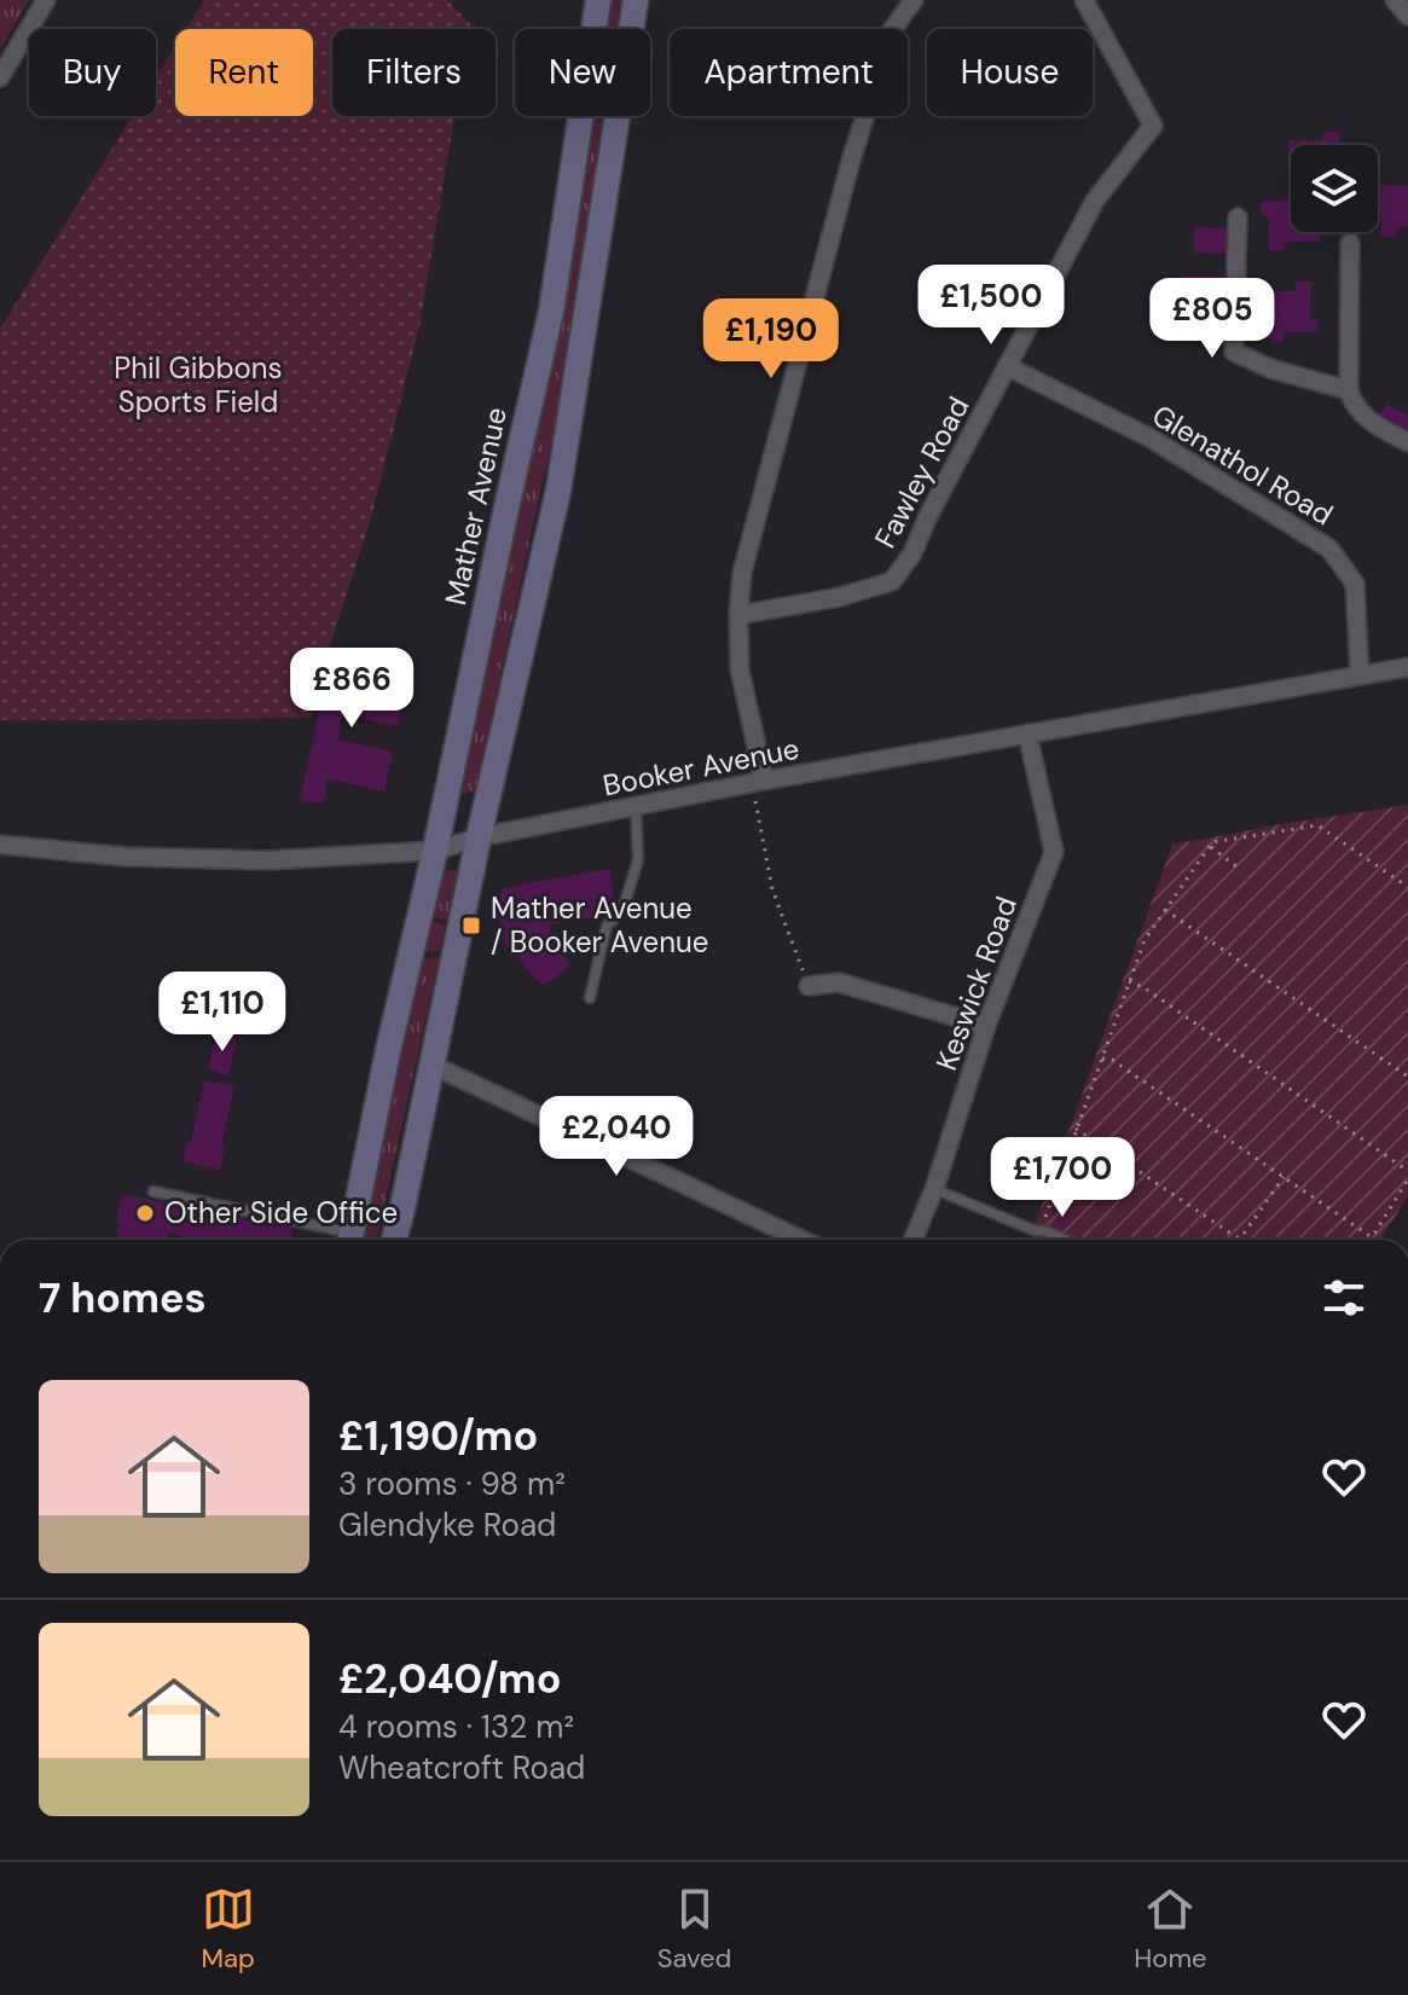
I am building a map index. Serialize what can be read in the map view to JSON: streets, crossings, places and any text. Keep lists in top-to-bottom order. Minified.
{"streets":{"main road":["Mather Avenue"],"street":["Glenathol Road","Fawley Road","Booker Avenue","Keswick Road"]},"crossings":[["Glenathol Road","Fawley Road"],["Glenathol Road","Booker Avenue"],["Mather Avenue","Booker Avenue"],["Booker Avenue","Keswick Road"]],"parks":["Phil Gibbons Sports Field"],"places":{"transit":["Mather Avenue / Booker Avenue"],"other":["Other Side Office"]},"page":{"chip":["Buy","Rent","Filters","New","Apartment","House"],"price":["£1,500","£805","£1,190","£866","£1,110","£2,040","£1,700"],"heading":"7 homes","list":[{"name":"£1,190/mo","note":"3 rooms · 98 m² · Glendyke Road"},{"name":"£2,040/mo","note":"4 rooms · 132 m² · Wheatcroft Road"}],"tabs":["Map","Saved","Home"]}}
